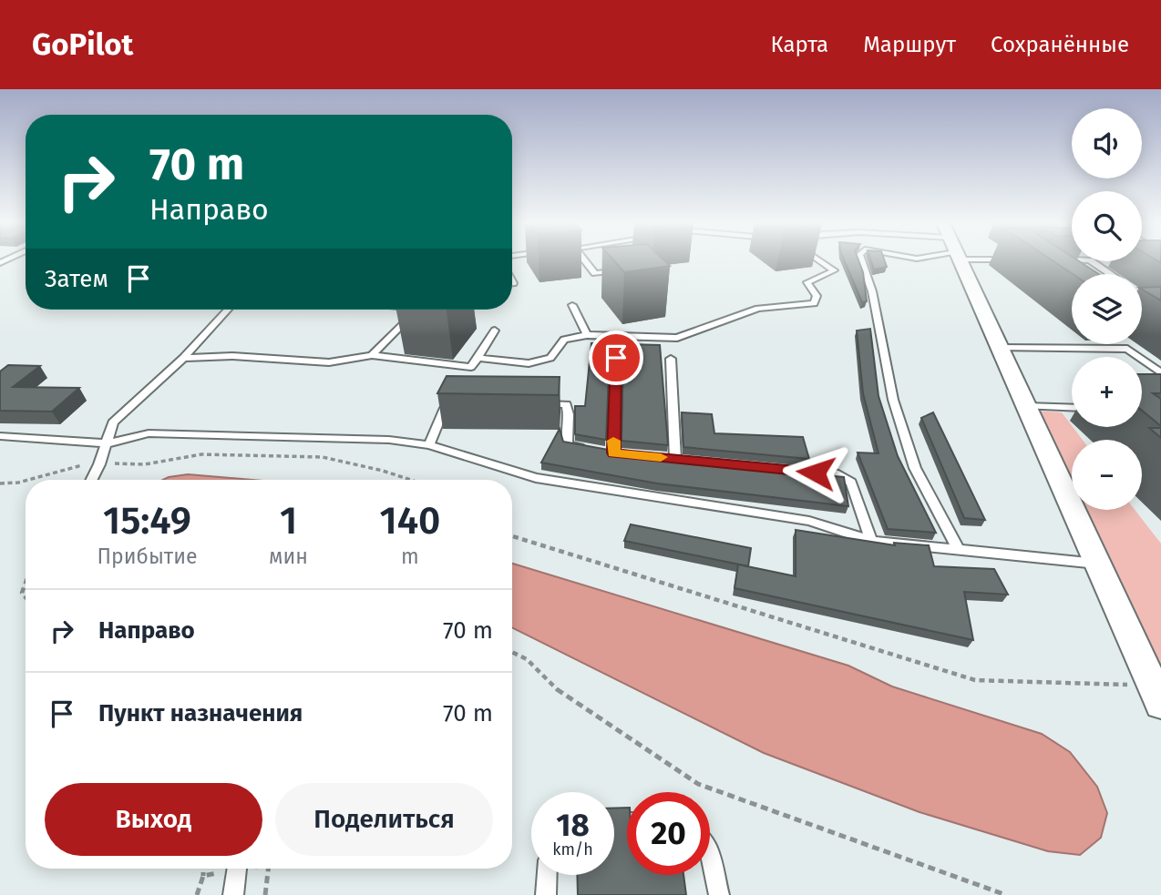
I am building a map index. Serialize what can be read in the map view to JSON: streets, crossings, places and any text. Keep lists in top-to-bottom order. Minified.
{"page":{"header":"GoPilot","nav":["Карта","Маршрут","Сохранённые"],"map_buttons":["+","−"],"turn":["70 m","Направо"],"then":"Затем","eta":["15:49","Прибытие","1","мин","140","m"],"list":[{"name":"Направо","value":"70 m"},{"name":"Пункт назначения","value":"70 m"}],"buttons":["Выход","Поделиться"],"speed":"18 km/h","limit":"20"}}
